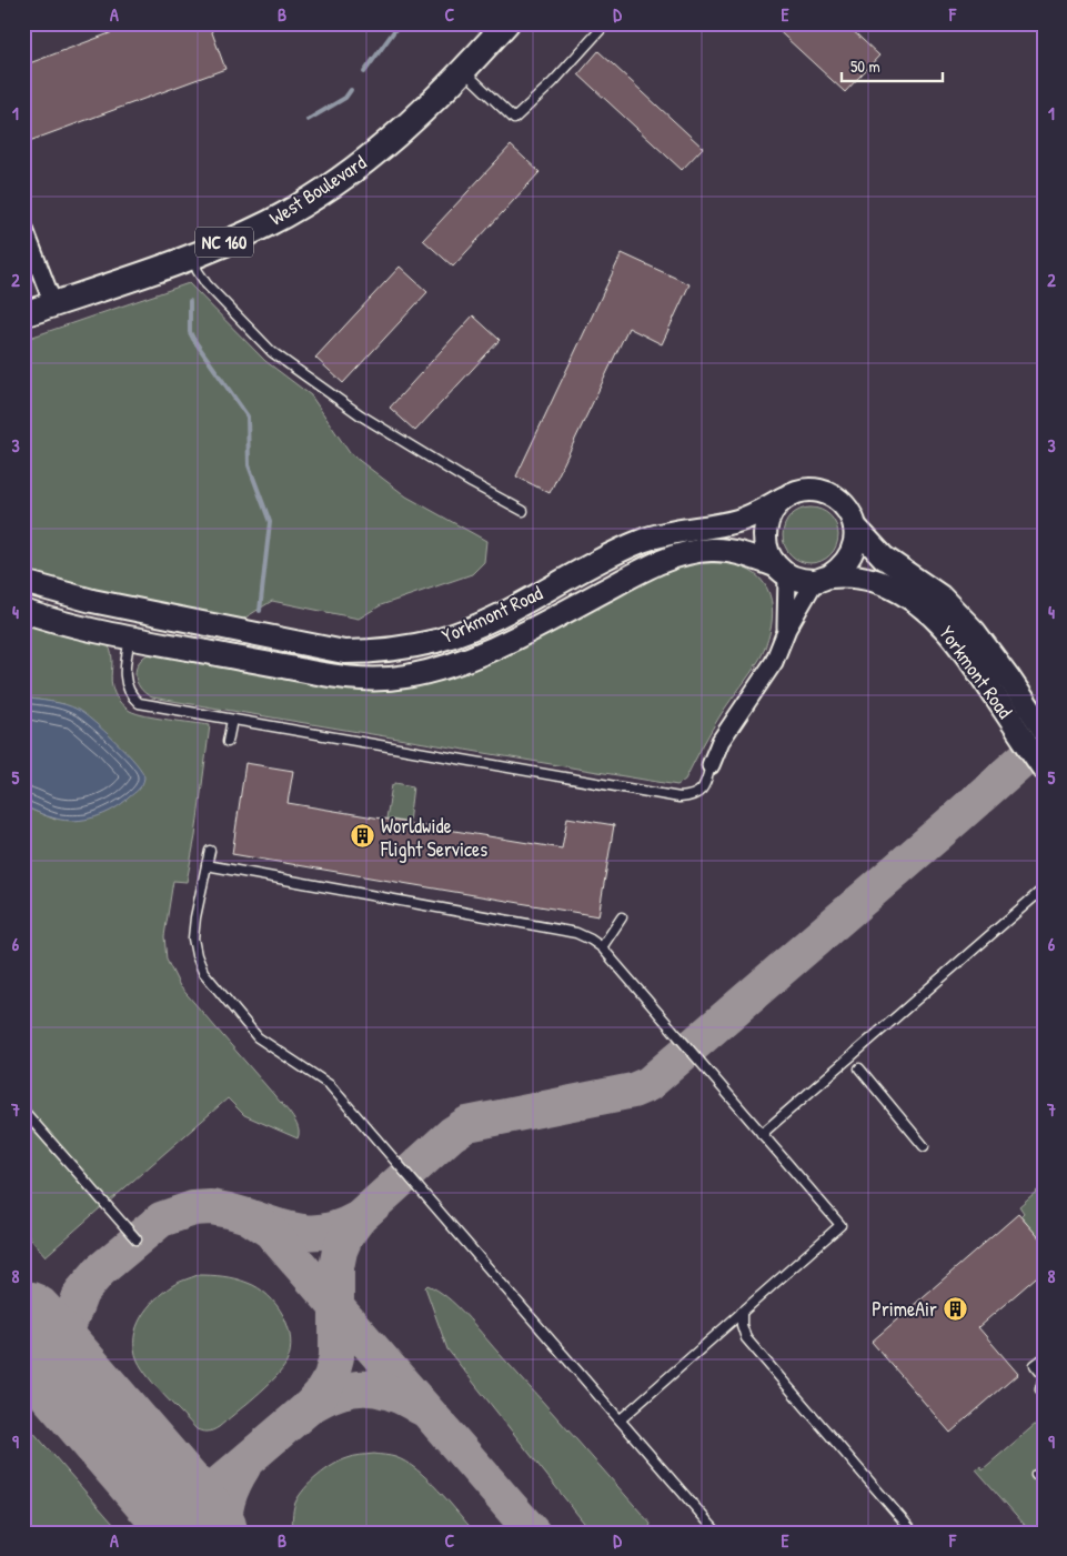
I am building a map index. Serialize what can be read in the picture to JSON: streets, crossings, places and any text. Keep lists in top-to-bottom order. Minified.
{"streets":{"main road":["West Boulevard","NC 160"],"street":["Yorkmont Road"]},"places":{"building":["Worldwide Flight Services","PrimeAir"]},"scale_bar":"50 m","grid":{"columns":["A","B","C","D","E","F"],"rows":["1","2","3","4","5","6","7","8","9"]}}
